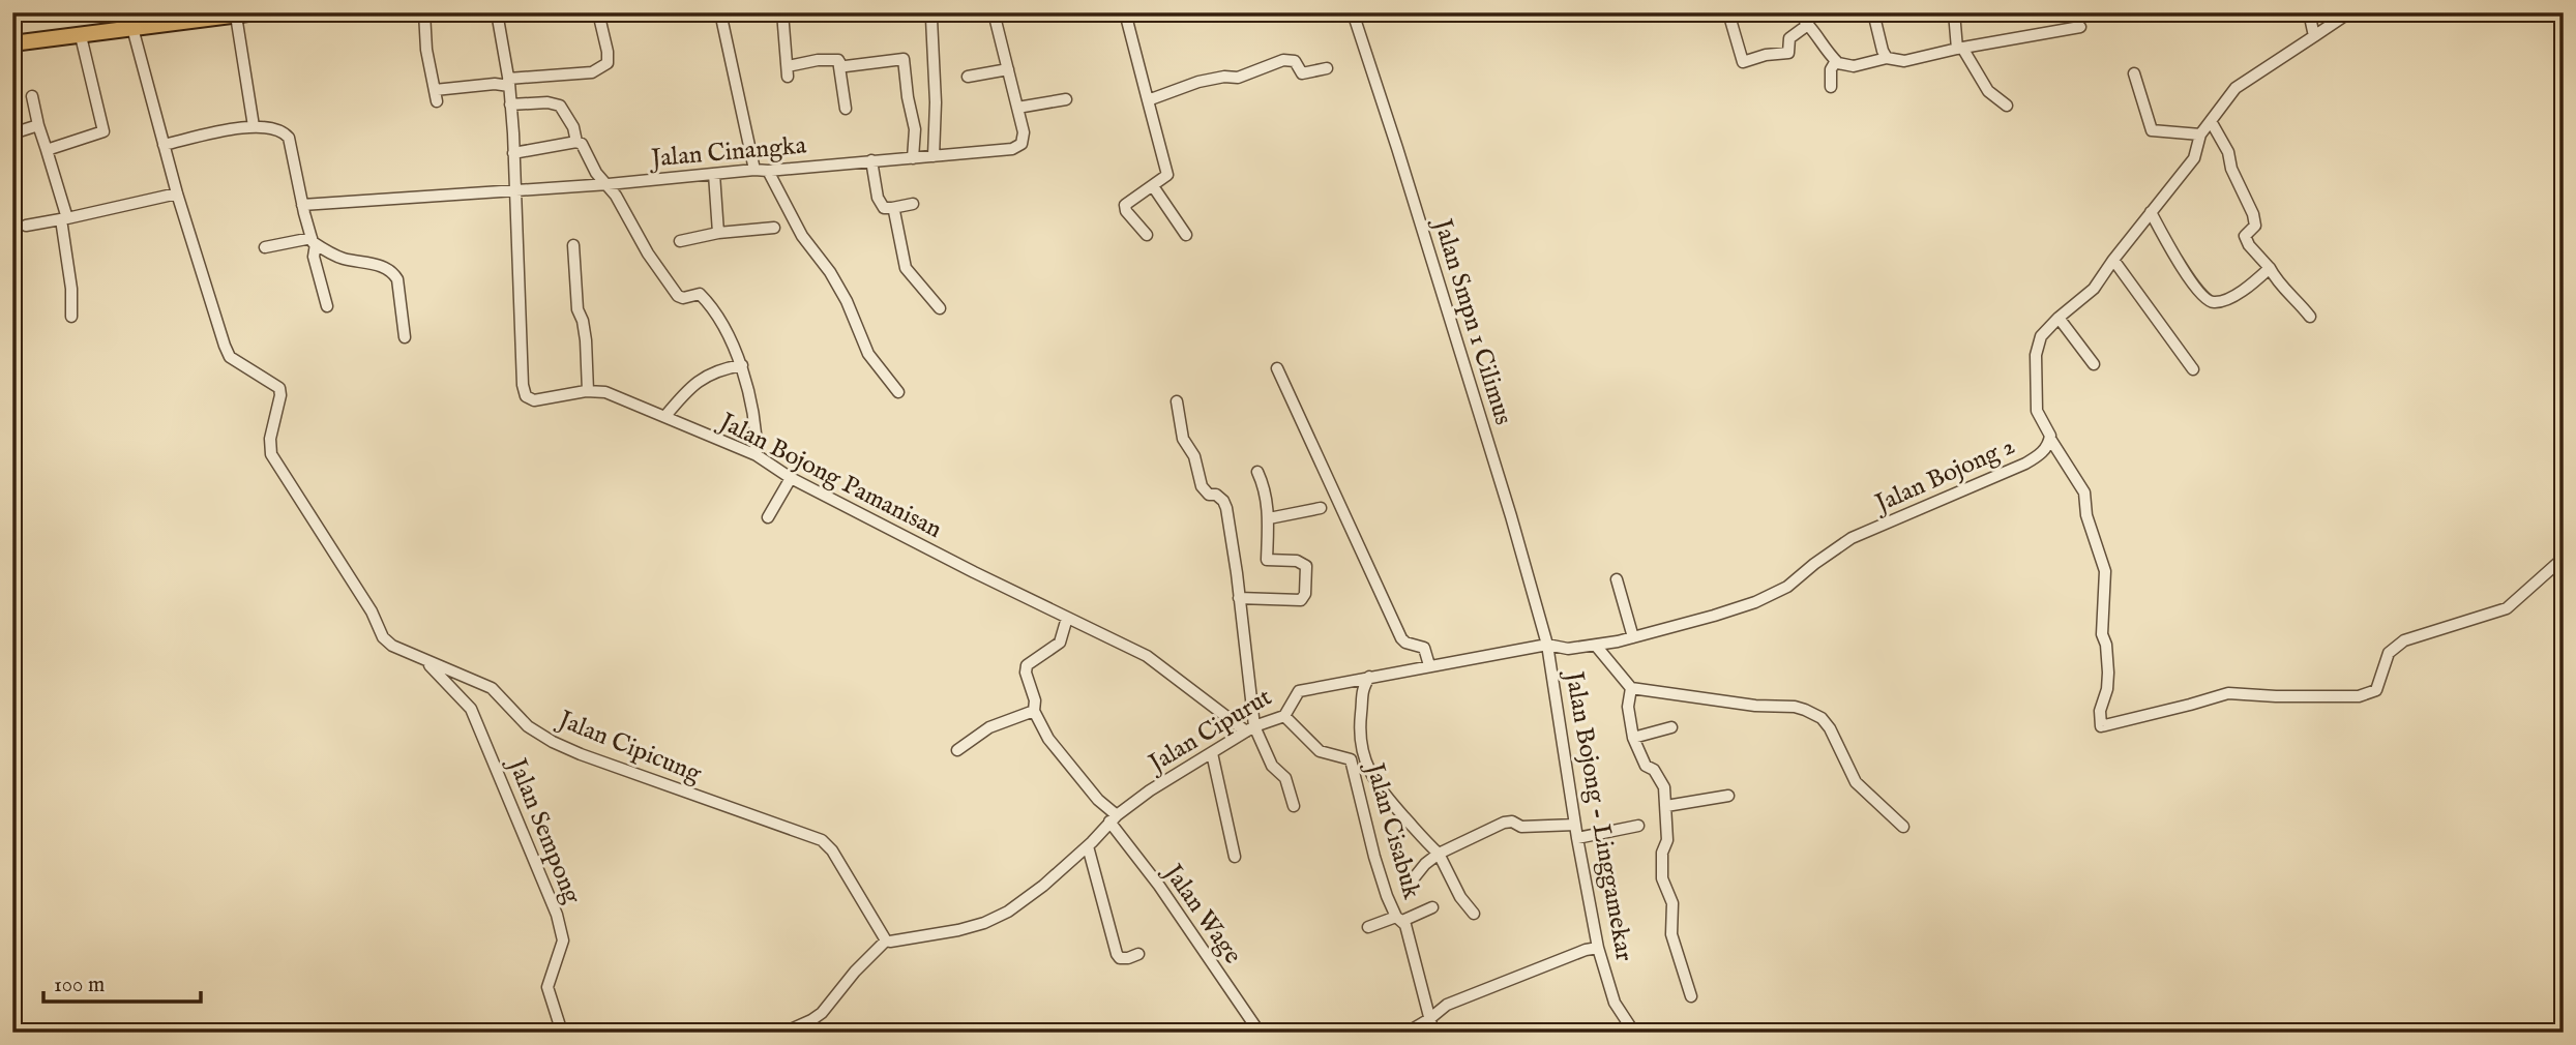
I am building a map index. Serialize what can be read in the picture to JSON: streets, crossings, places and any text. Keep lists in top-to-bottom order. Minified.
{"streets":{"street":["Jalan Cinangka","Jalan Smpn 1 Cilimus","Jalan Bojong 2","Jalan Bojong Pamanisan","Jalan Cipurut","Jalan Cipicung","Jalan Bojong - Linggamekar","Jalan Sempong","Jalan Cisabuk","Jalan Wage"]},"crossings":[["Jalan Cinangka","Jalan Bojong Pamanisan"],["Jalan Smpn 1 Cilimus","Jalan Bojong 2"],["Jalan Smpn 1 Cilimus","Jalan Cipurut"],["Jalan Smpn 1 Cilimus","Jalan Bojong - Linggamekar"],["Jalan Bojong 2","Jalan Cipurut"],["Jalan Bojong 2","Jalan Bojong - Linggamekar"],["Jalan Bojong Pamanisan","Jalan Cipurut"],["Jalan Bojong Pamanisan","Jalan Wage"],["Jalan Cipurut","Jalan Cipicung"],["Jalan Cipurut","Jalan Bojong - Linggamekar"],["Jalan Cipurut","Jalan Cisabuk"],["Jalan Cipurut","Jalan Wage"],["Jalan Cipicung","Jalan Sempong"]],"scale_bar":"100 m"}
